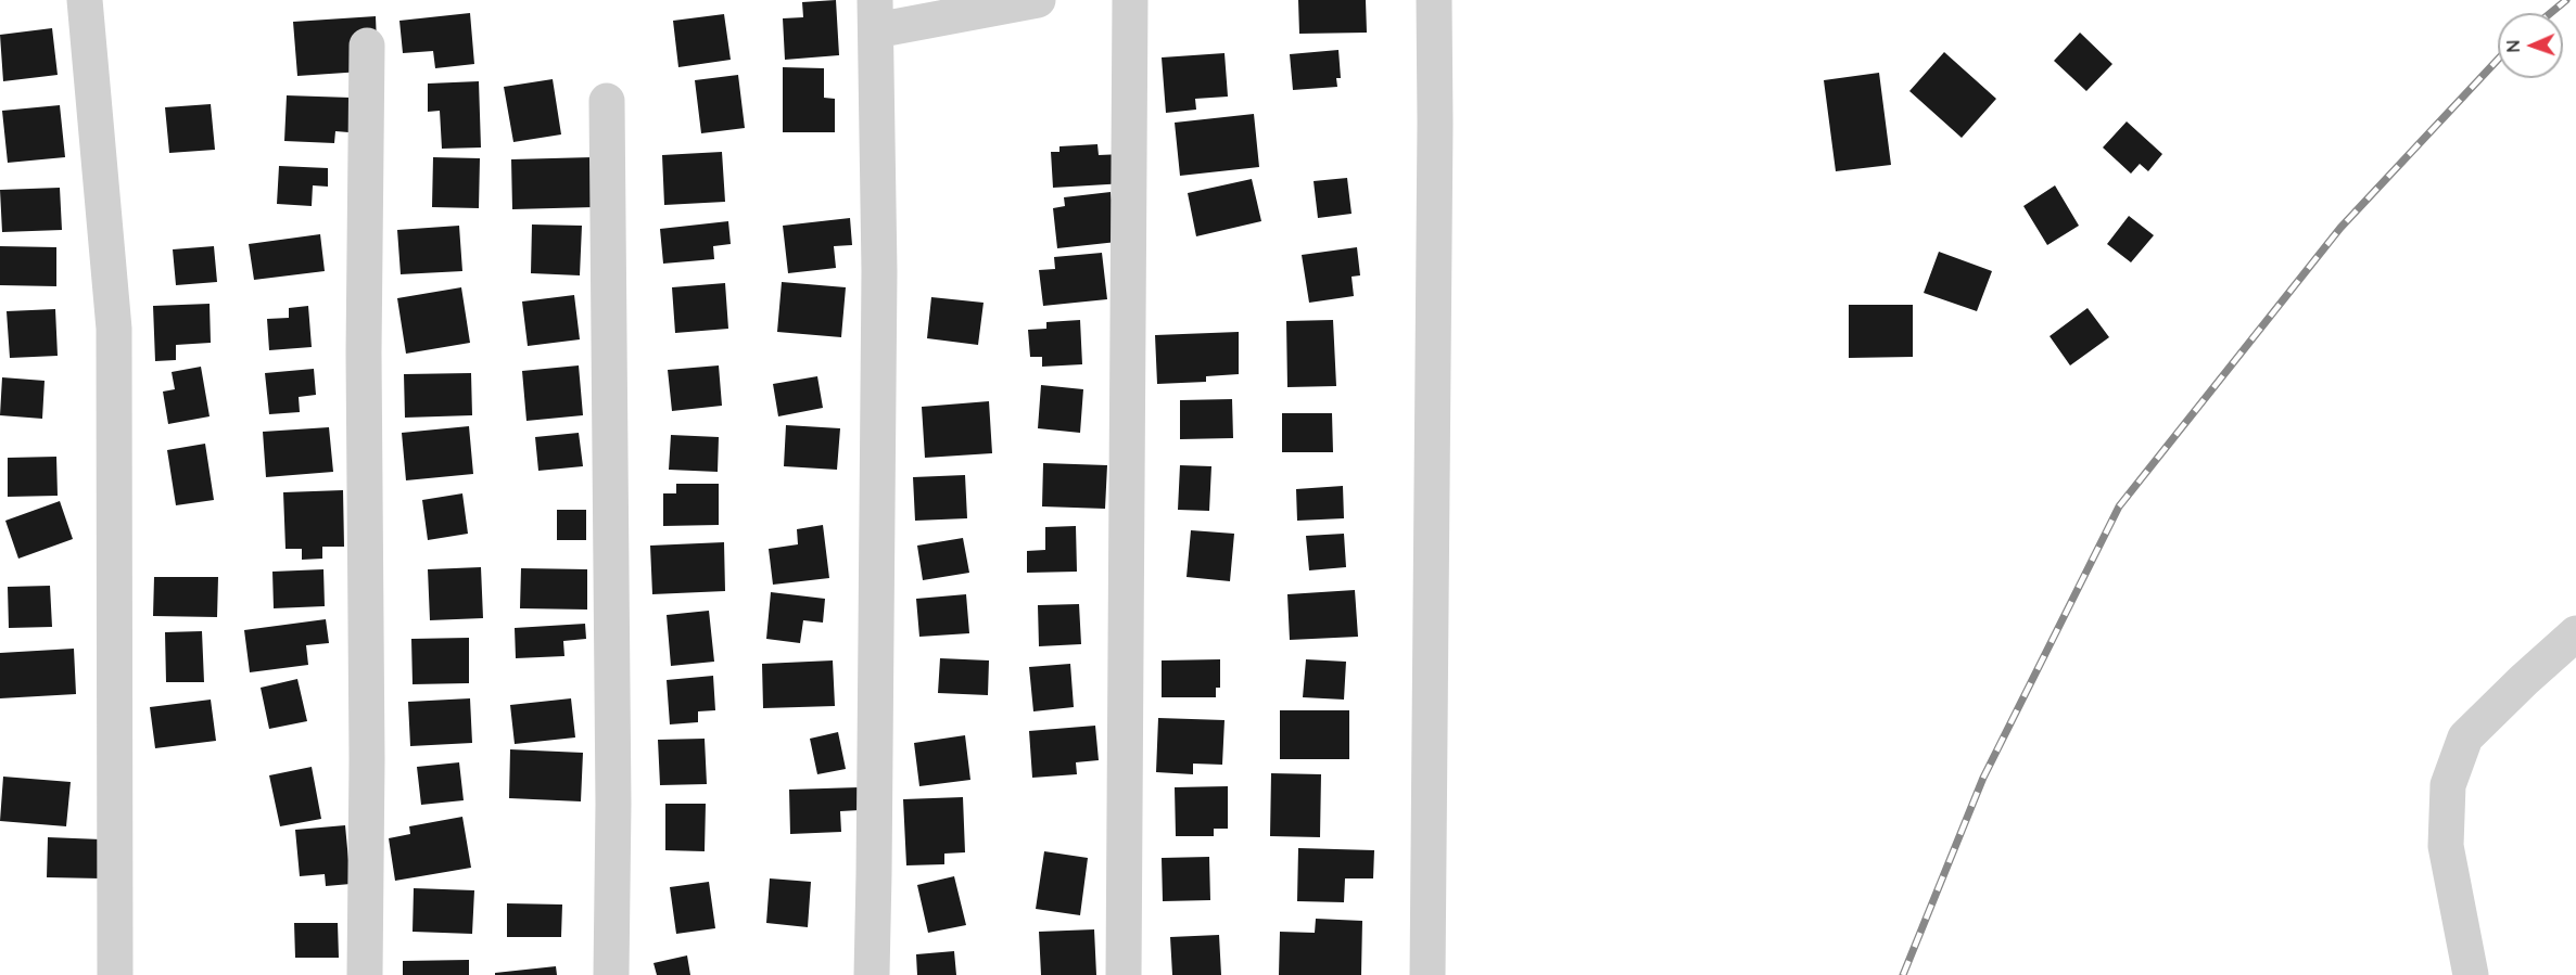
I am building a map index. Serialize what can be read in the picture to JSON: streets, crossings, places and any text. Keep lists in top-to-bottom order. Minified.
{"north":"left"}
